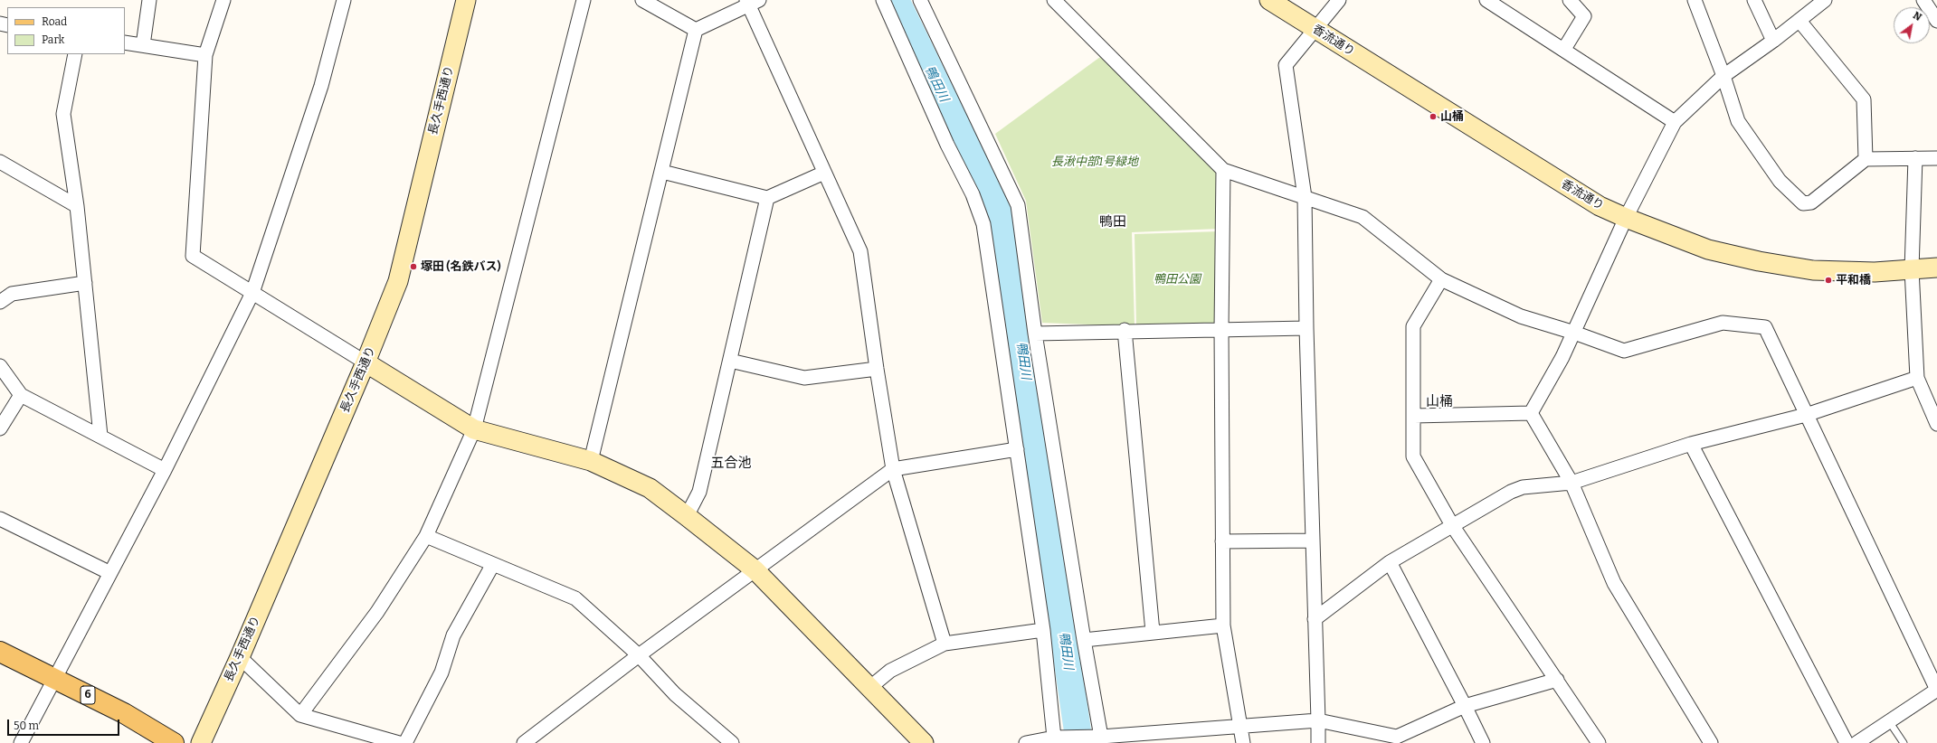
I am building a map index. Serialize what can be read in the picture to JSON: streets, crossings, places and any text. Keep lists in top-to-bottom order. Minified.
{"streets":{"main road":["6"],"street":["香流通り","長久手西通り"]},"districts":["鴨田","山桶","五合池"],"water":["鴨田川"],"parks":["長湫中部1号緑地","鴨田公園"],"places":["山桶","塚田 (名鉄バス)","平和橋"],"legend":["Road","Park"],"scale_bar":"50 m","north":"top right"}
